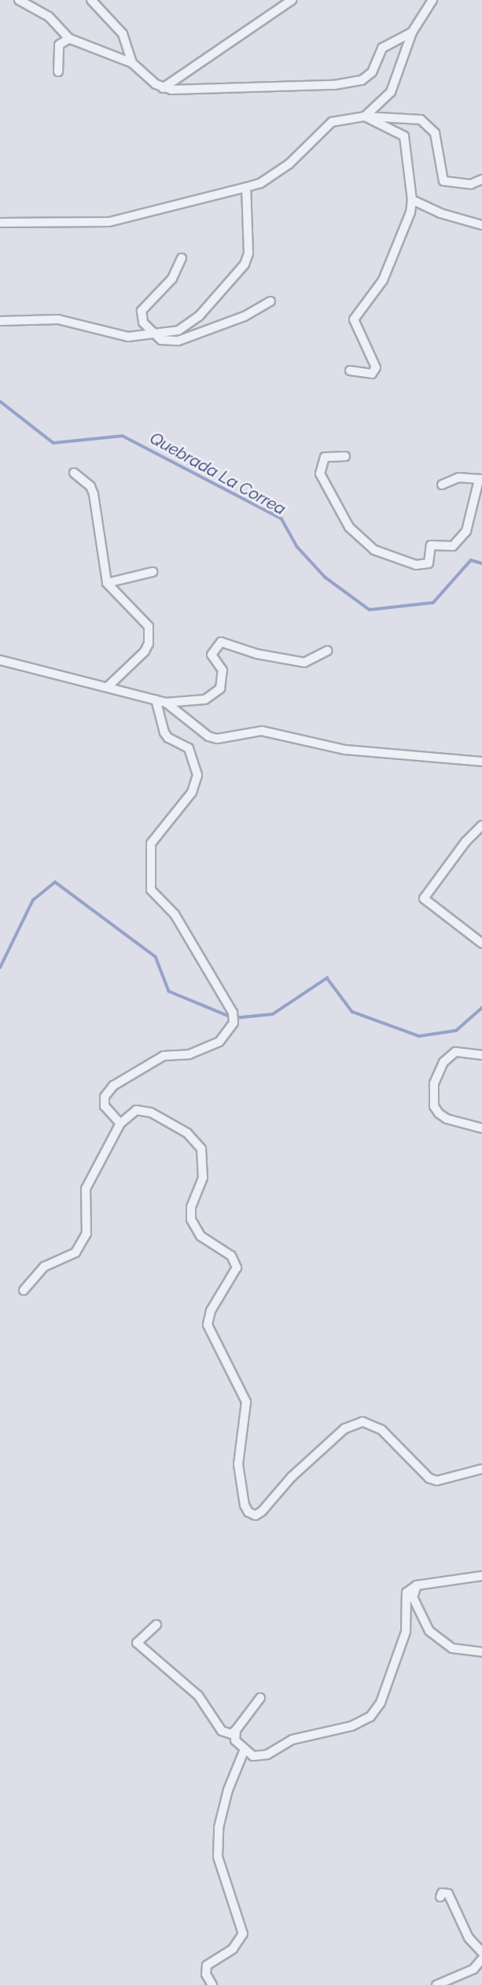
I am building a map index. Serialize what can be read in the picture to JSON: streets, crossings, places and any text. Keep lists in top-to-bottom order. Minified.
{"water":["Quebrada La Correa"]}
